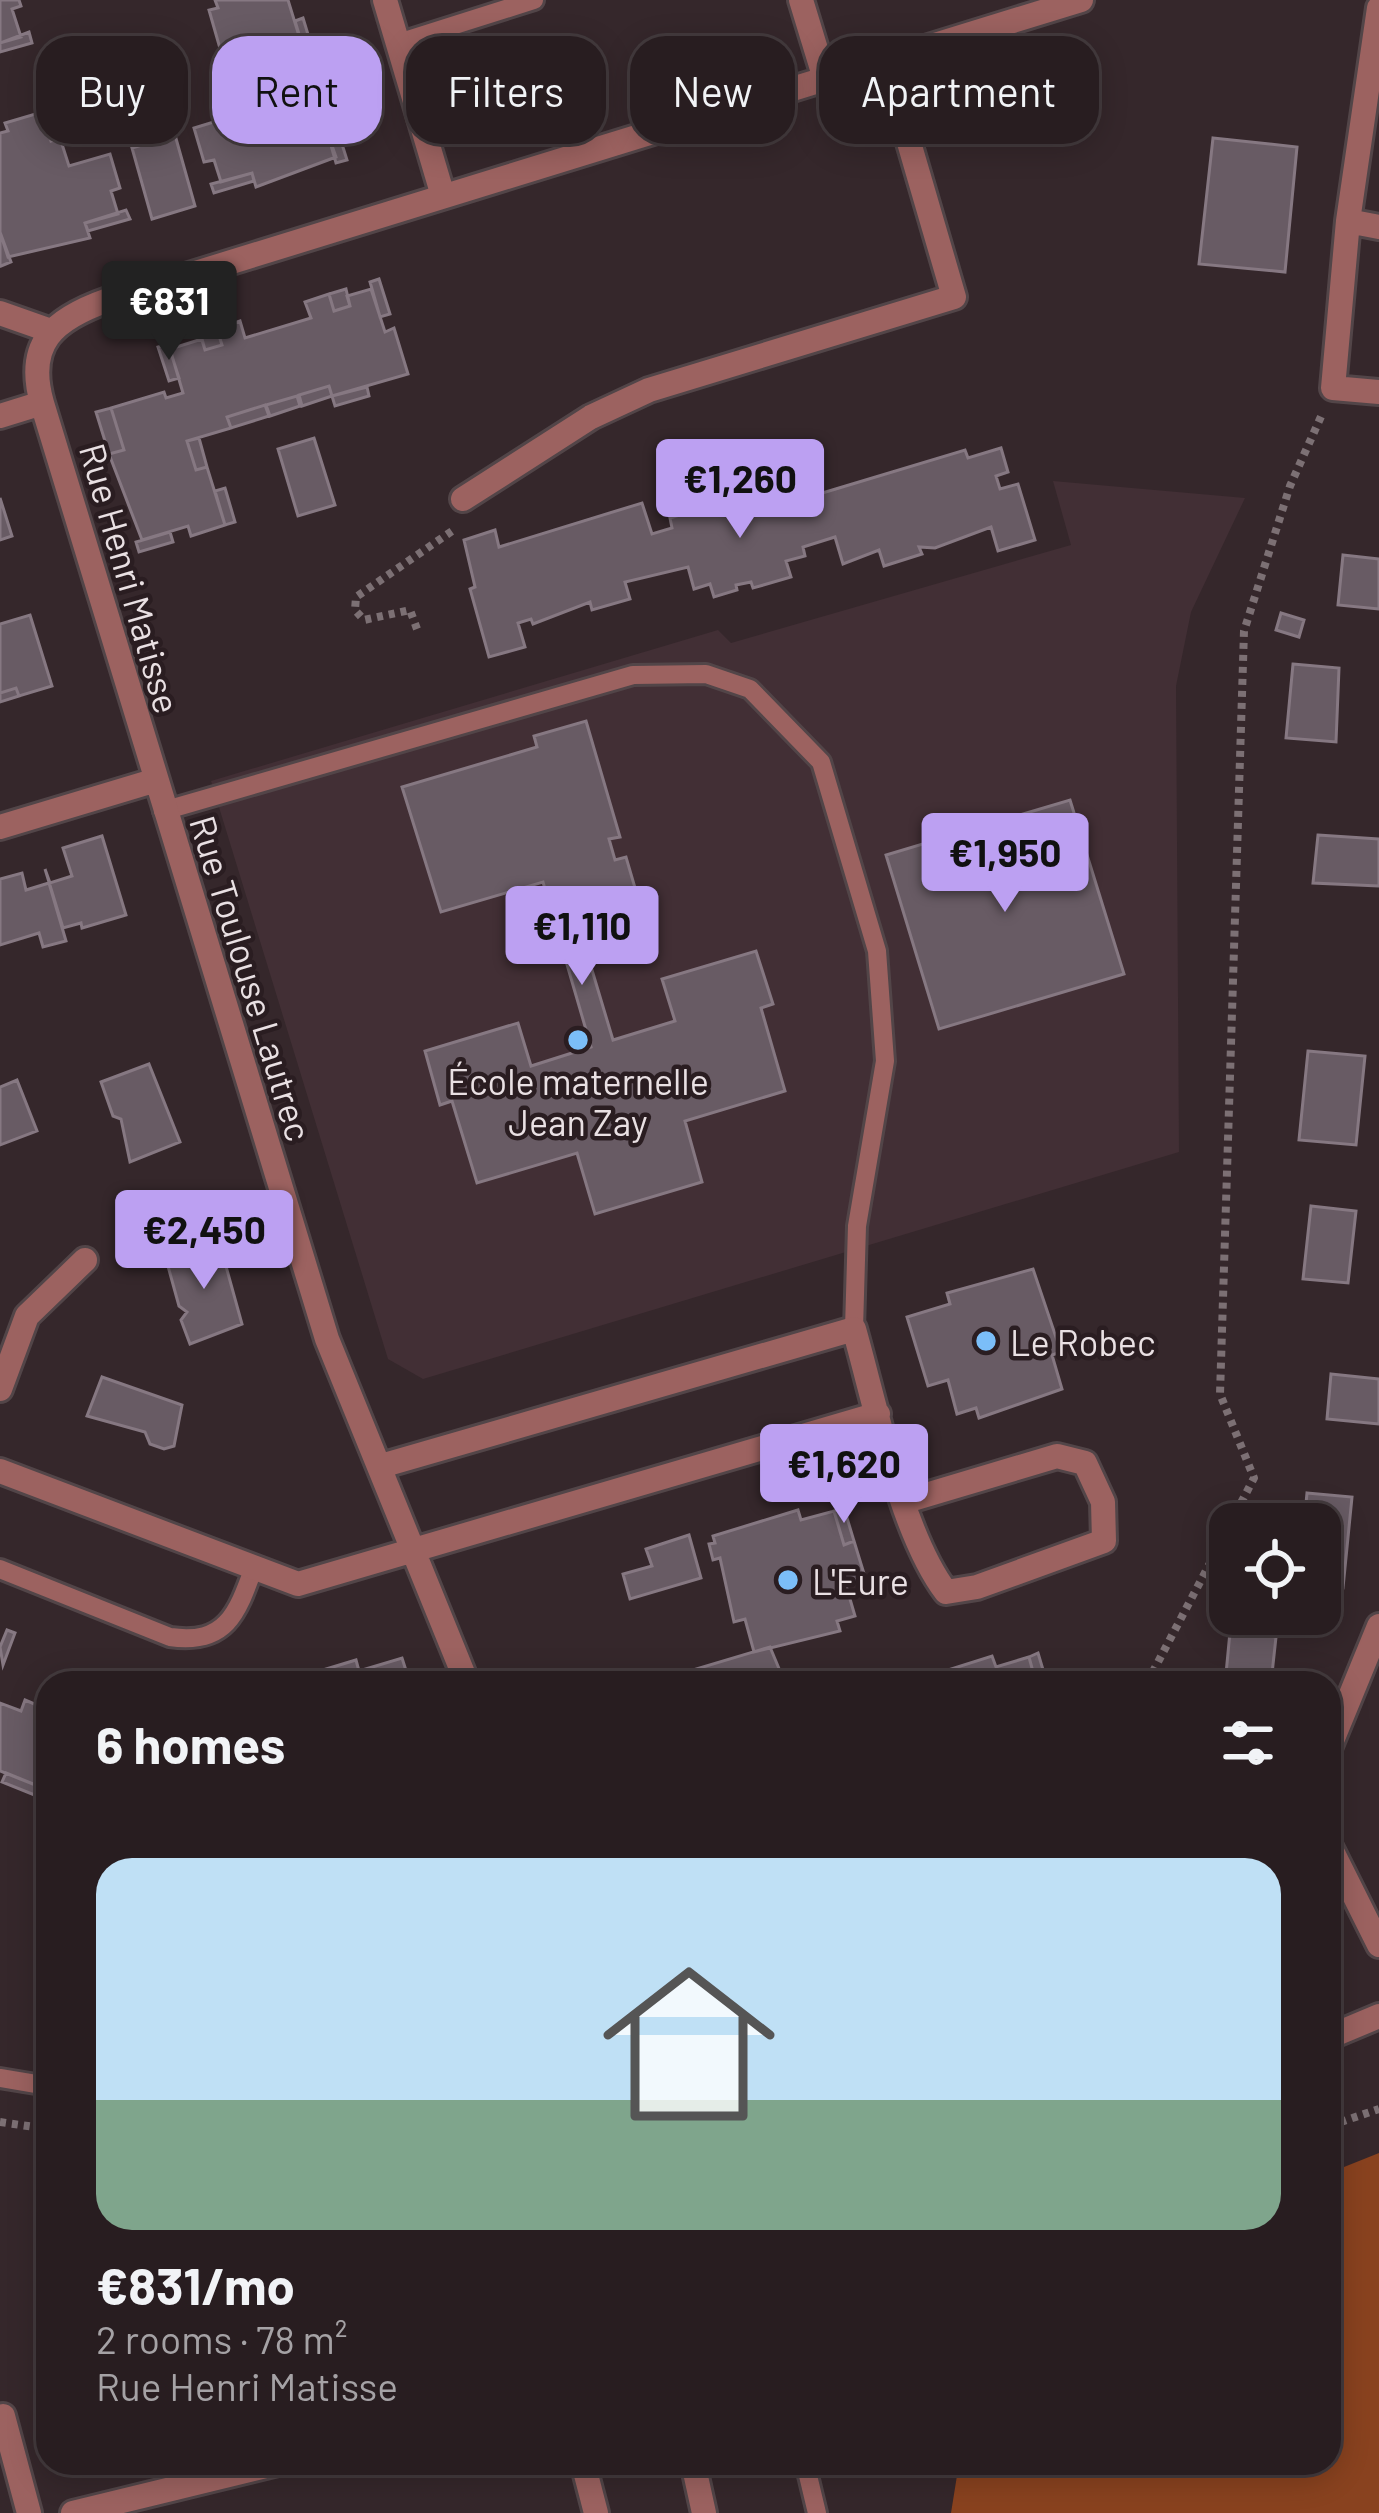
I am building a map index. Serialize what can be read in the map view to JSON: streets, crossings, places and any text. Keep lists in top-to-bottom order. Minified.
{"streets":{"street":["Rue Henri Matisse","Rue Toulouse Lautrec"]},"crossings":[["Rue Henri Matisse","Rue Toulouse Lautrec"]],"places":["École maternelle Jean Zay","Le Robec","L'Eure"],"page":{"chip":["Buy","Rent","Filters","New","Apartment"],"price":["€831","€1,260","€1,950","€1,110","€2,450","€1,620"],"heading":"6 homes","list":[{"name":"€831/mo","note":"2 rooms · 78 m² · Rue Henri Matisse"}]}}
